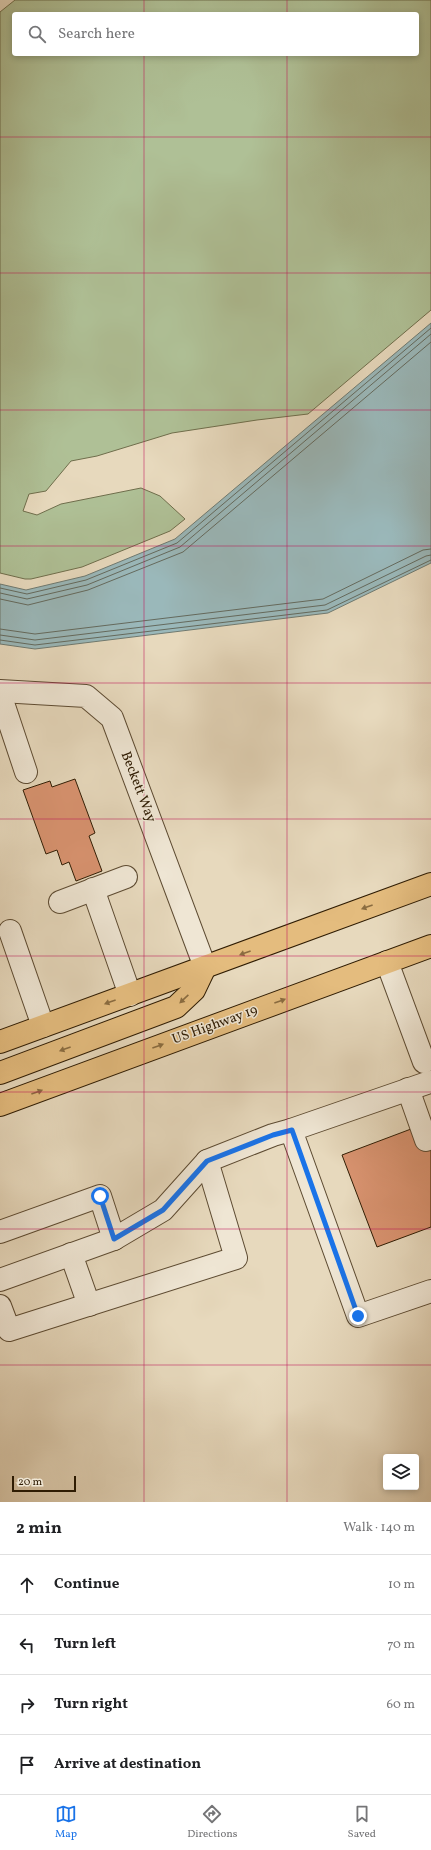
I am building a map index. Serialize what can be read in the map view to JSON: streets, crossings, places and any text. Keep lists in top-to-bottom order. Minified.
{"streets":{"highway":["US Highway 19"],"street":["Beckett Way"]},"scale_bar":"20 m","page":{"search":"Search here","scale":"20 m","heading":["2 min","Walk · 140 m"],"list":[["Continue","10 m"],["Turn left","70 m"],["Turn right","60 m"],"Arrive at destination"],"nav":["Map","Directions","Saved"]}}
